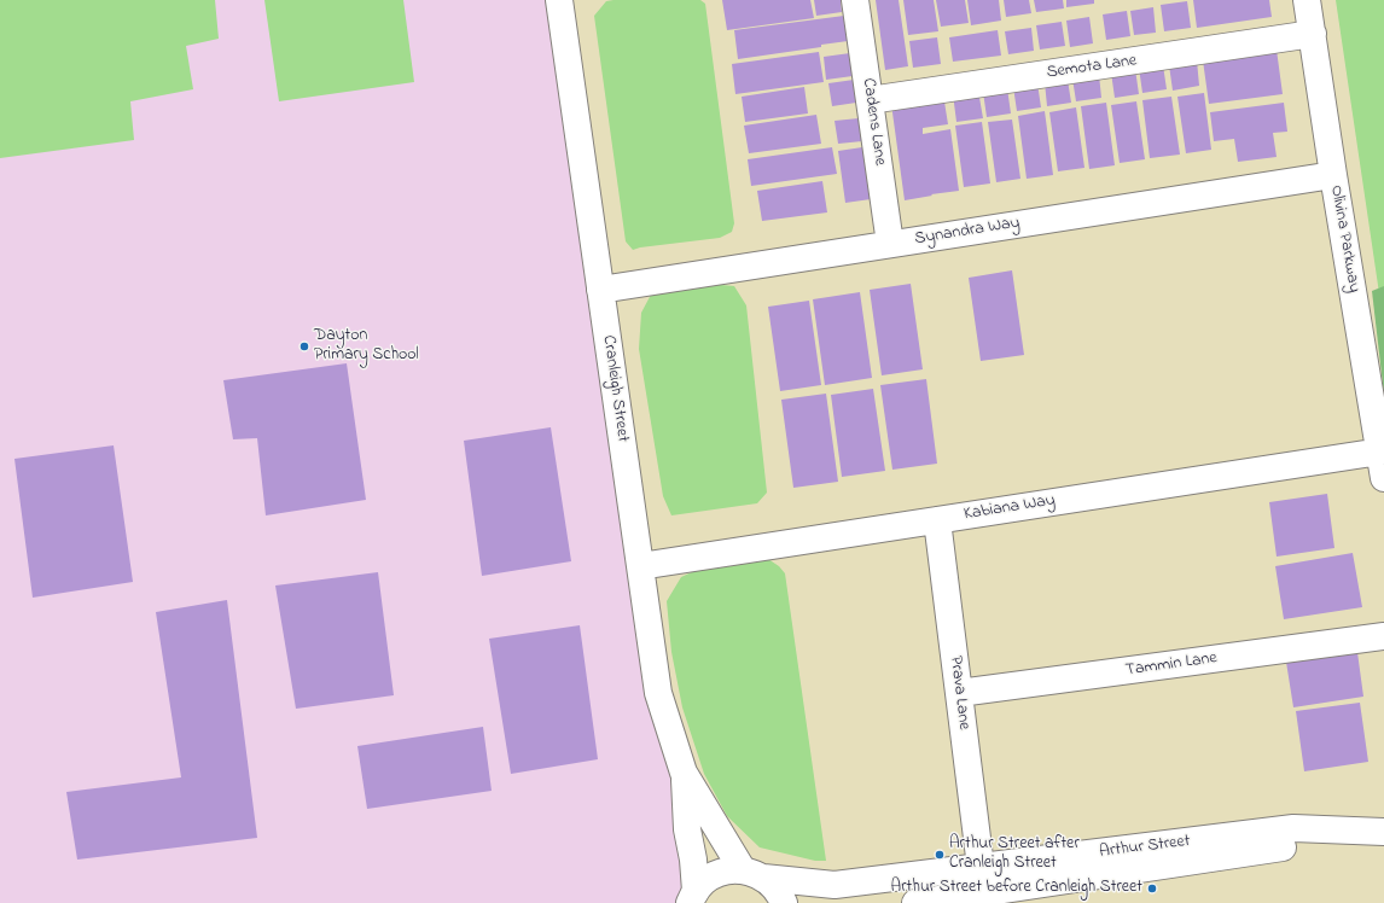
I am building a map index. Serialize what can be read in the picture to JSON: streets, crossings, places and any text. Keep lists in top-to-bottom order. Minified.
{"streets":{"street":["Semota Lane","Cadens Lane","Synandra Way","Olivina Parkway","Cranleigh Street","Kabiana Way","Tammin Lane","Prava Lane","Arthur Street"]},"crossings":[["Semota Lane","Cadens Lane"],["Semota Lane","Olivina Parkway"],["Cadens Lane","Synandra Way"],["Synandra Way","Olivina Parkway"],["Synandra Way","Cranleigh Street"],["Olivina Parkway","Kabiana Way"],["Cranleigh Street","Kabiana Way"],["Cranleigh Street","Arthur Street"],["Kabiana Way","Prava Lane"],["Tammin Lane","Prava Lane"],["Prava Lane","Arthur Street"]],"places":["Dayton Primary School","Arthur Street after Cranleigh Street","Arthur Street before Cranleigh Street"]}
